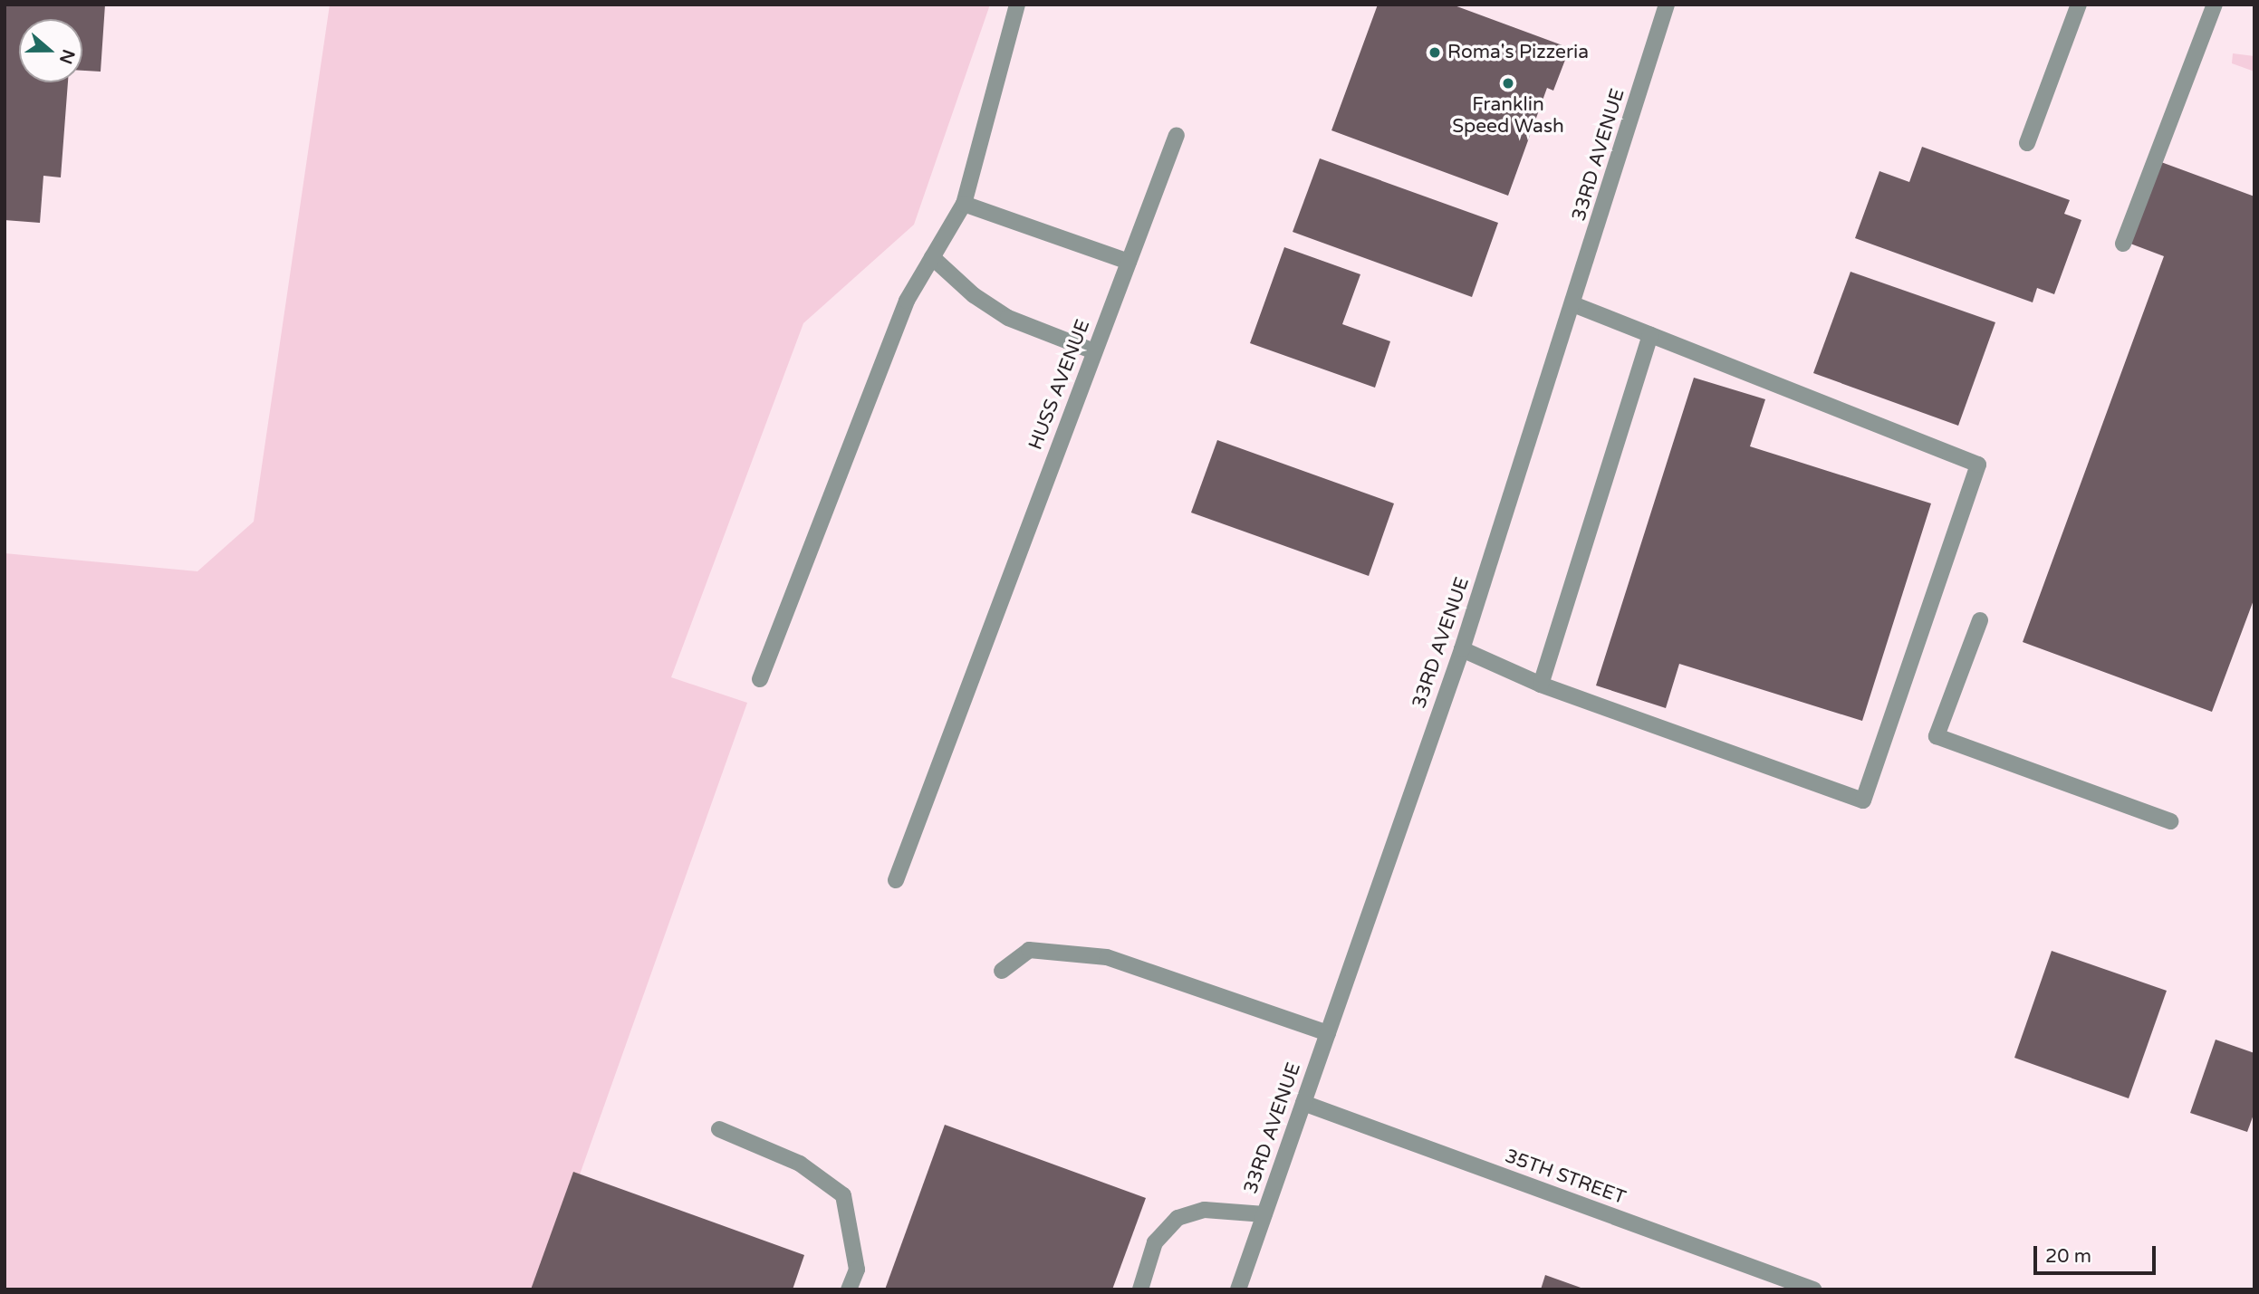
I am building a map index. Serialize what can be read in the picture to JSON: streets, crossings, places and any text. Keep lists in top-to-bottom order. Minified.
{"streets":{"street":["33RD AVENUE","HUSS AVENUE","35TH STREET"]},"crossings":[["33RD AVENUE","35TH STREET"]],"places":["Roma's Pizzeria","Franklin Speed Wash"],"scale_bar":"20 m","north":"right"}
